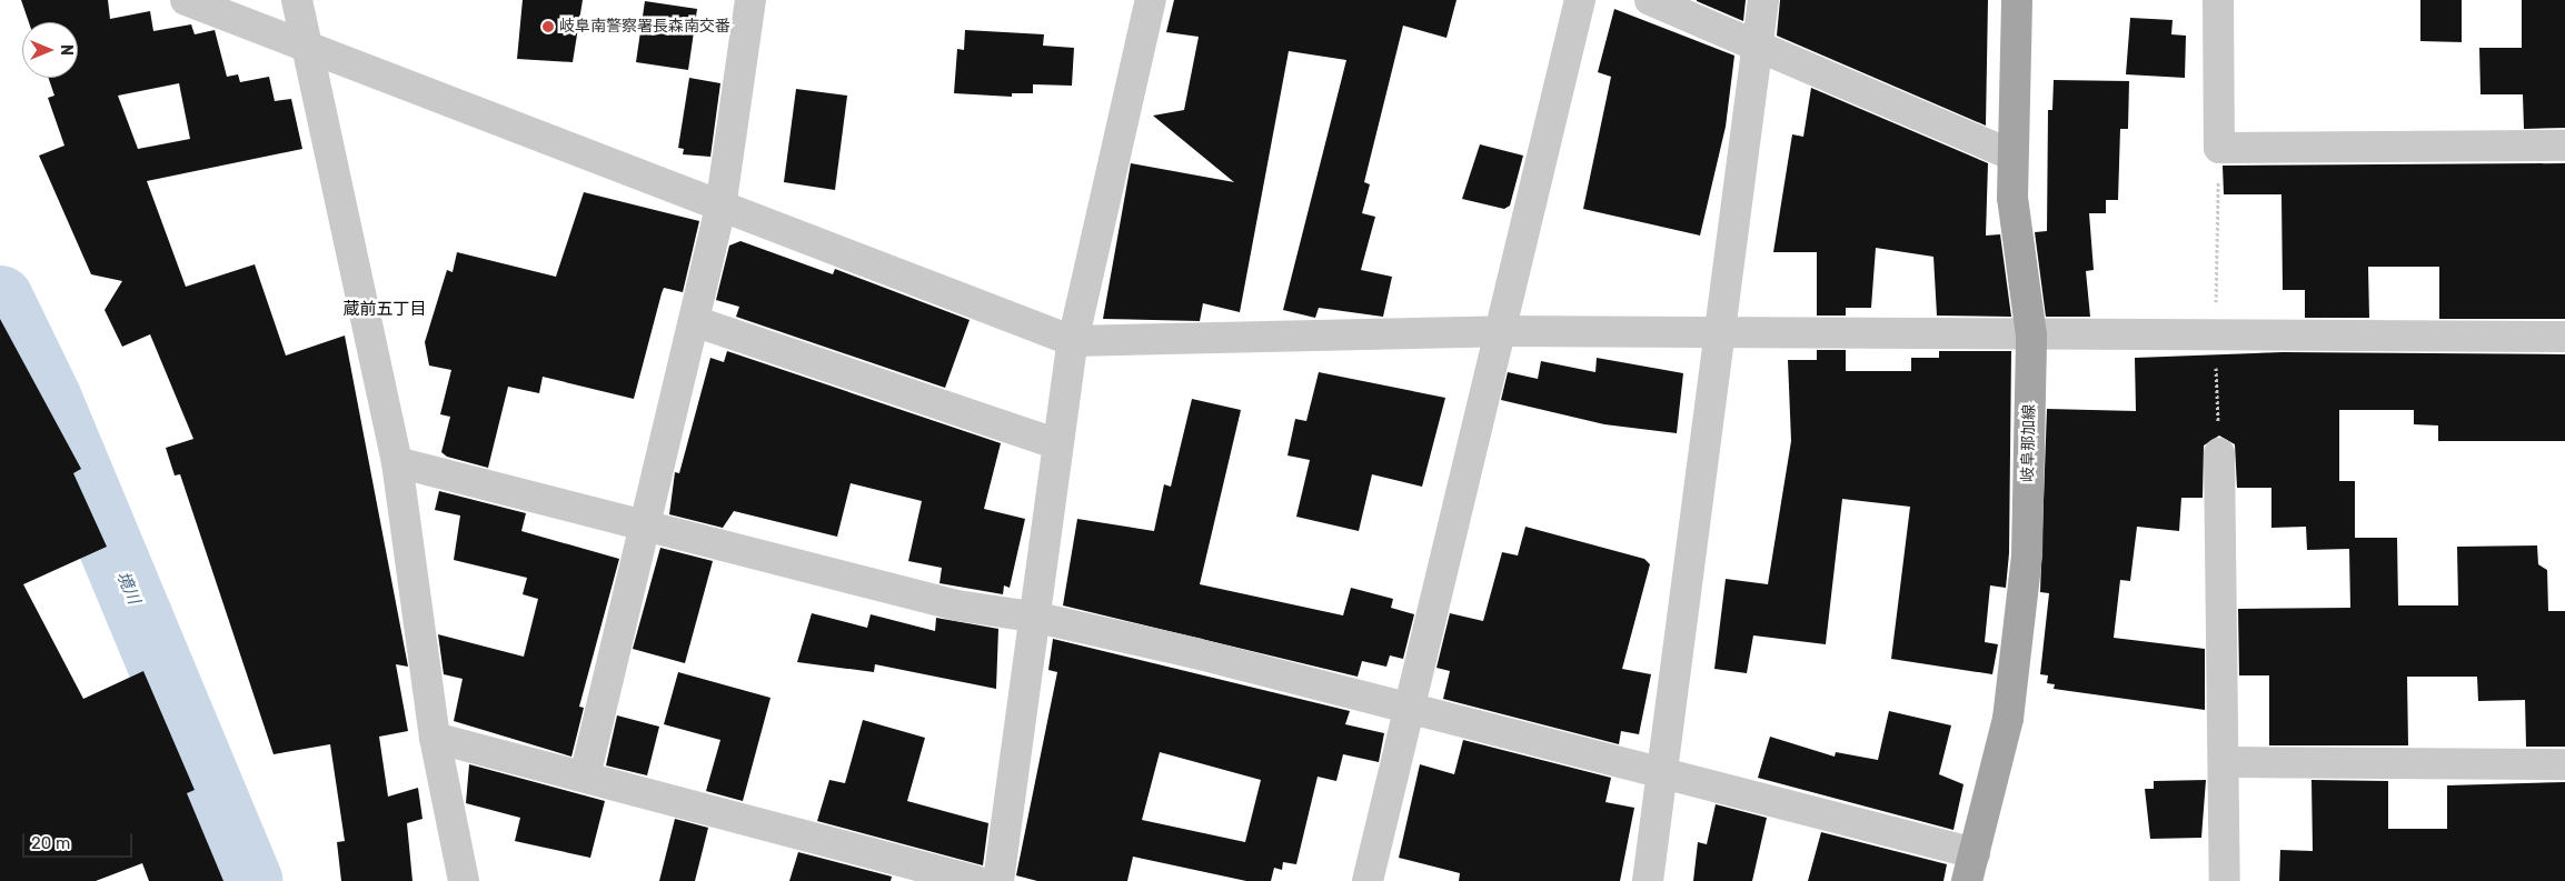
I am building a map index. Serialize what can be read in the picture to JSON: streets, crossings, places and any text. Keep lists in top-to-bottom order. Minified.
{"streets":{"main road":["岐阜那加線"]},"districts":["蔵前五丁目"],"water":["境川"],"places":["岐阜南警察署長森南交番"],"scale_bar":"20 m","north":"right"}
